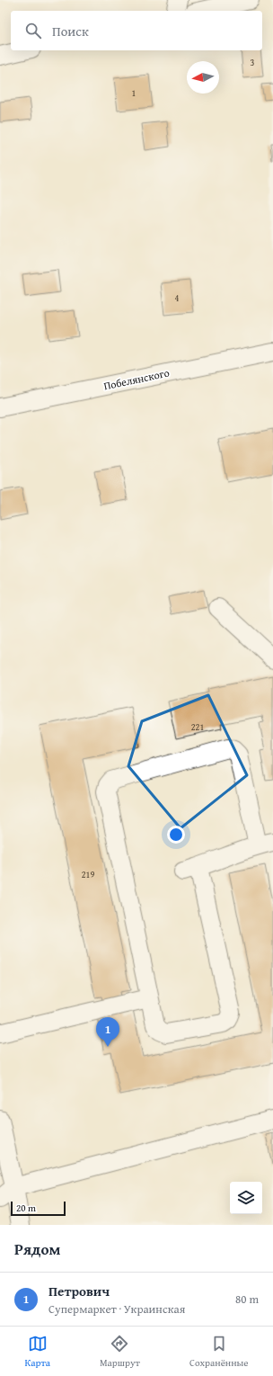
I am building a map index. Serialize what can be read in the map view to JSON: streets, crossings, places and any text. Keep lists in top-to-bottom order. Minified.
{"streets":{"street":["Побелянского"]},"house_numbers":["3","1","4","221","219"],"scale_bar":"20 m","north":"left","page":{"search":"Поиск","pins":"1","scale":"20 m","heading":"Рядом","list":[{"mark":"1","name":"Петрович","note":"Супермаркет · Украинская","value":"80 m"}],"nav":["Карта","Маршрут","Сохранённые"]}}
